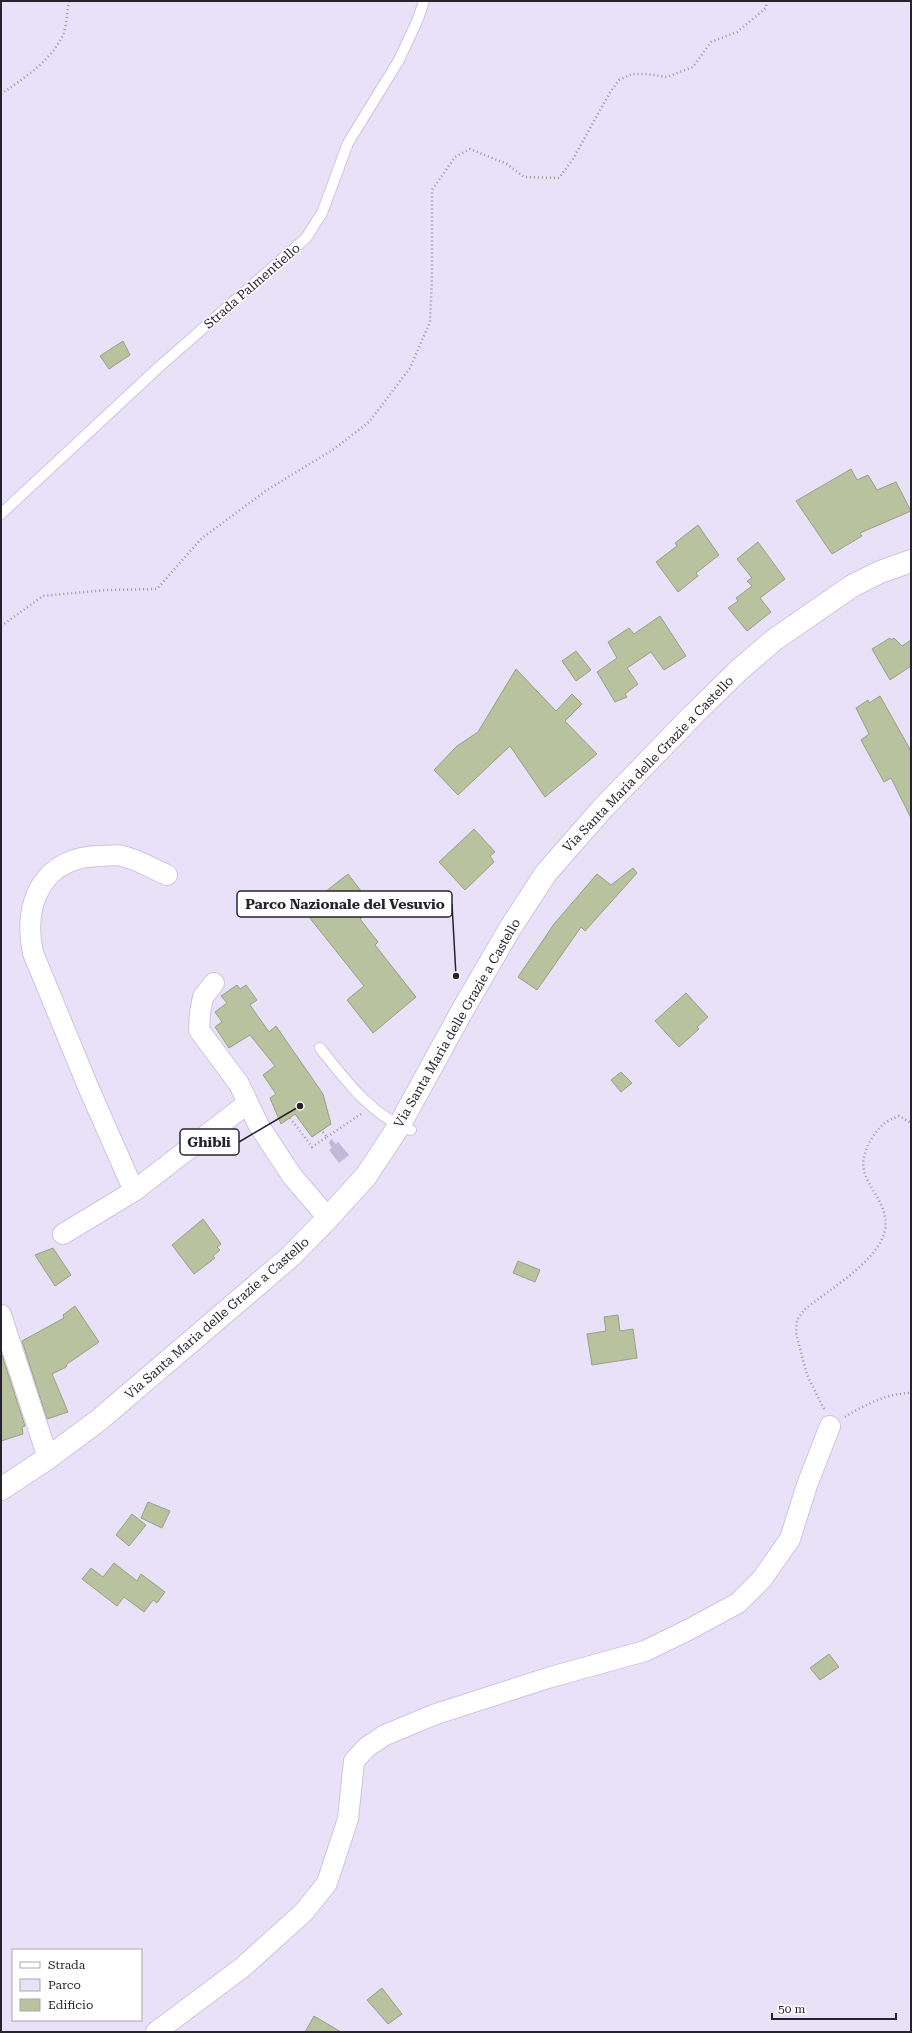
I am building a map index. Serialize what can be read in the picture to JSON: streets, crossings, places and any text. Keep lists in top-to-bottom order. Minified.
{"streets":{"street":["Via Santa Maria delle Grazie a Castello"],"lane":["Strada Palmentiello"]},"places":["Parco Nazionale del Vesuvio","Ghibli"],"legend":["Strada","Parco","Edificio"],"scale_bar":"50 m"}
